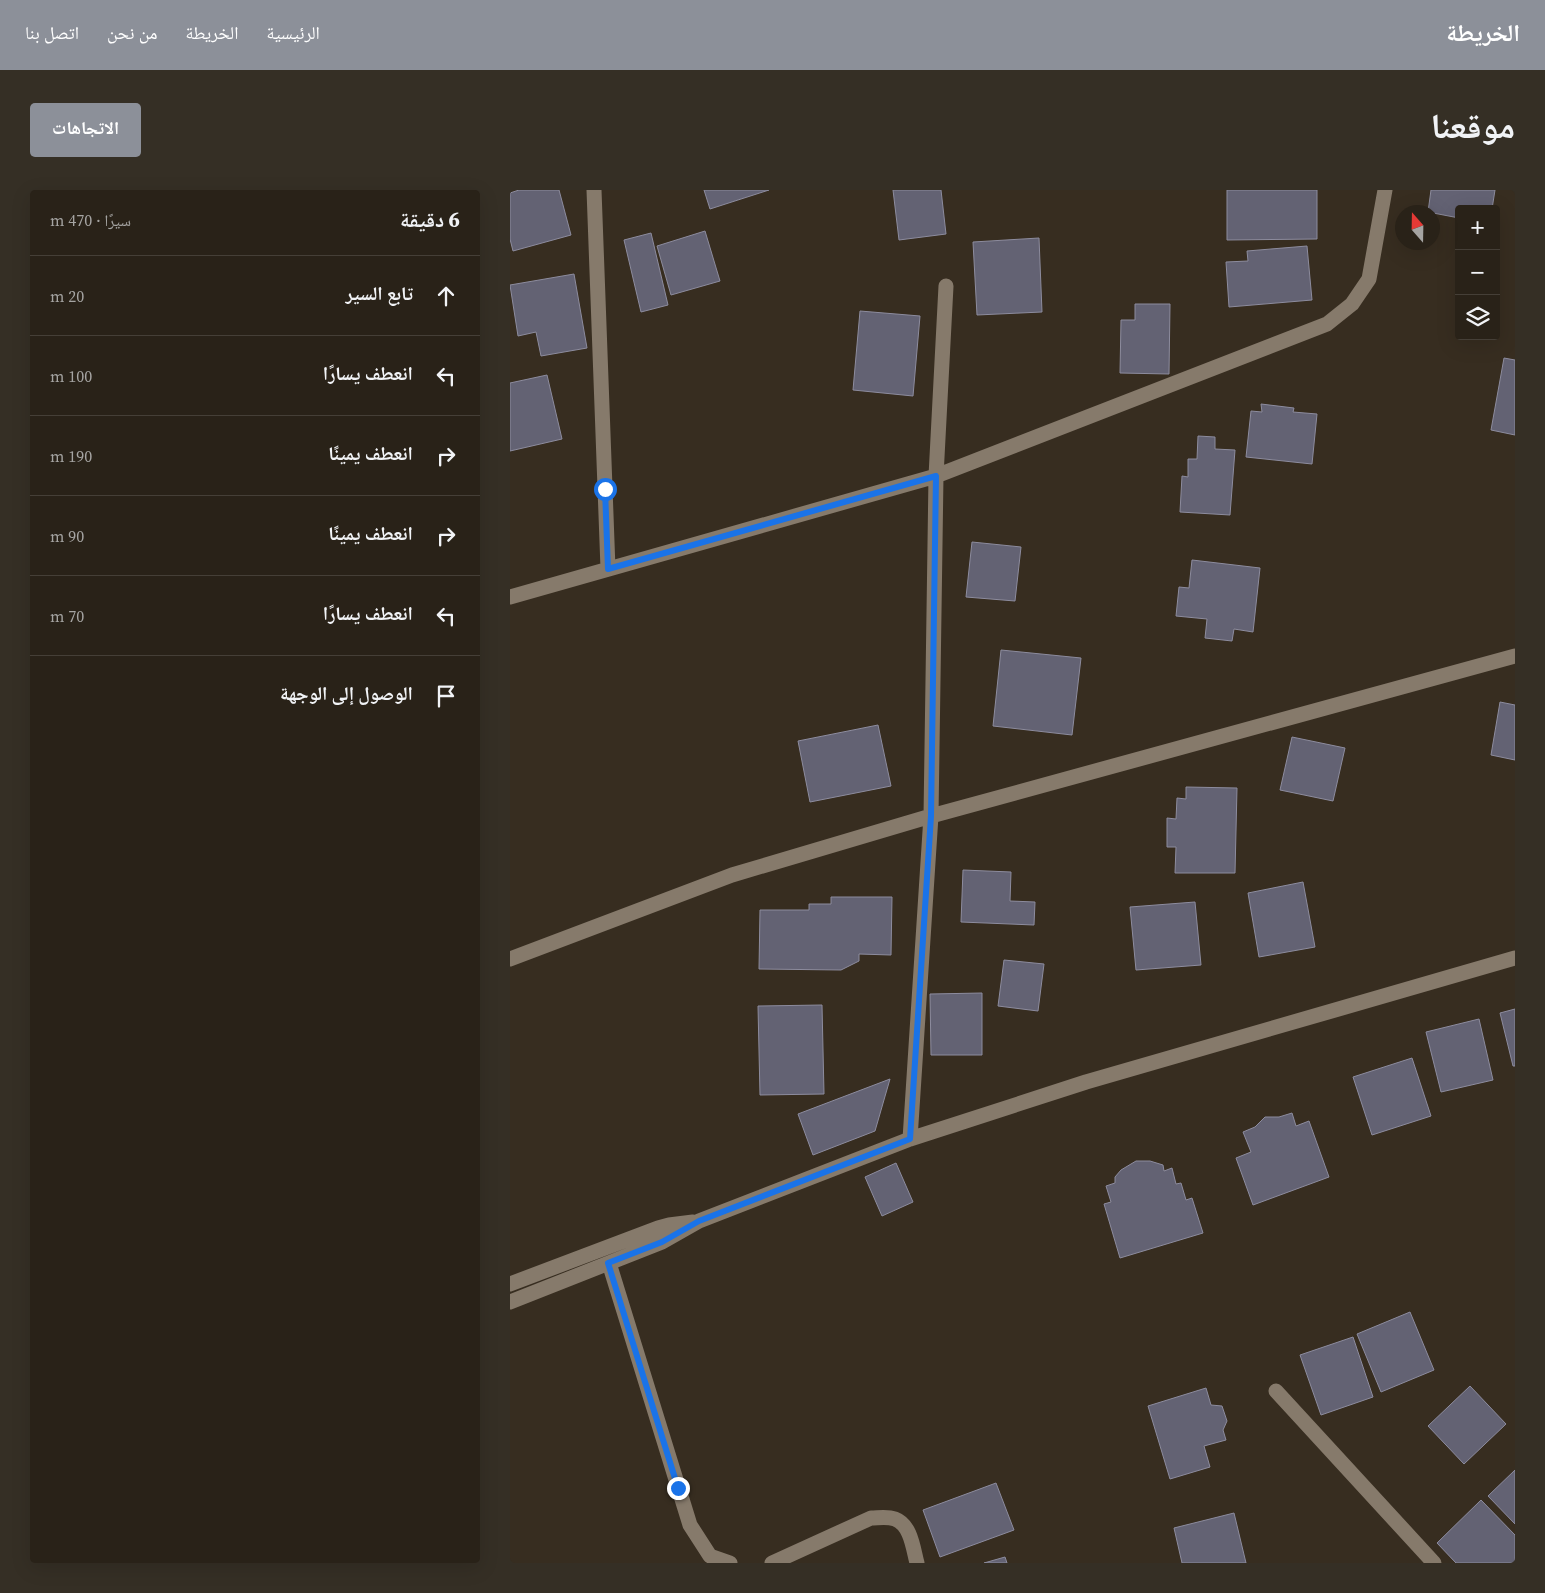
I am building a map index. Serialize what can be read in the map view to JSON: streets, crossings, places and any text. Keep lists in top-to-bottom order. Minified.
{"north":"top","page":{"header":"الخريطة","nav":["الرئيسية","الخريطة","من نحن","اتصل بنا"],"title":"موقعنا","buttons":"الاتجاهات","heading":["6 دقيقة","سيرًا · 470 m"],"map_buttons":["+","−"],"list":[["تابع السير","20 m"],["انعطف يسارًا","100 m"],["انعطف يمينًا","190 m"],["انعطف يمينًا","90 m"],["انعطف يسارًا","70 m"],"الوصول إلى الوجهة"]}}
